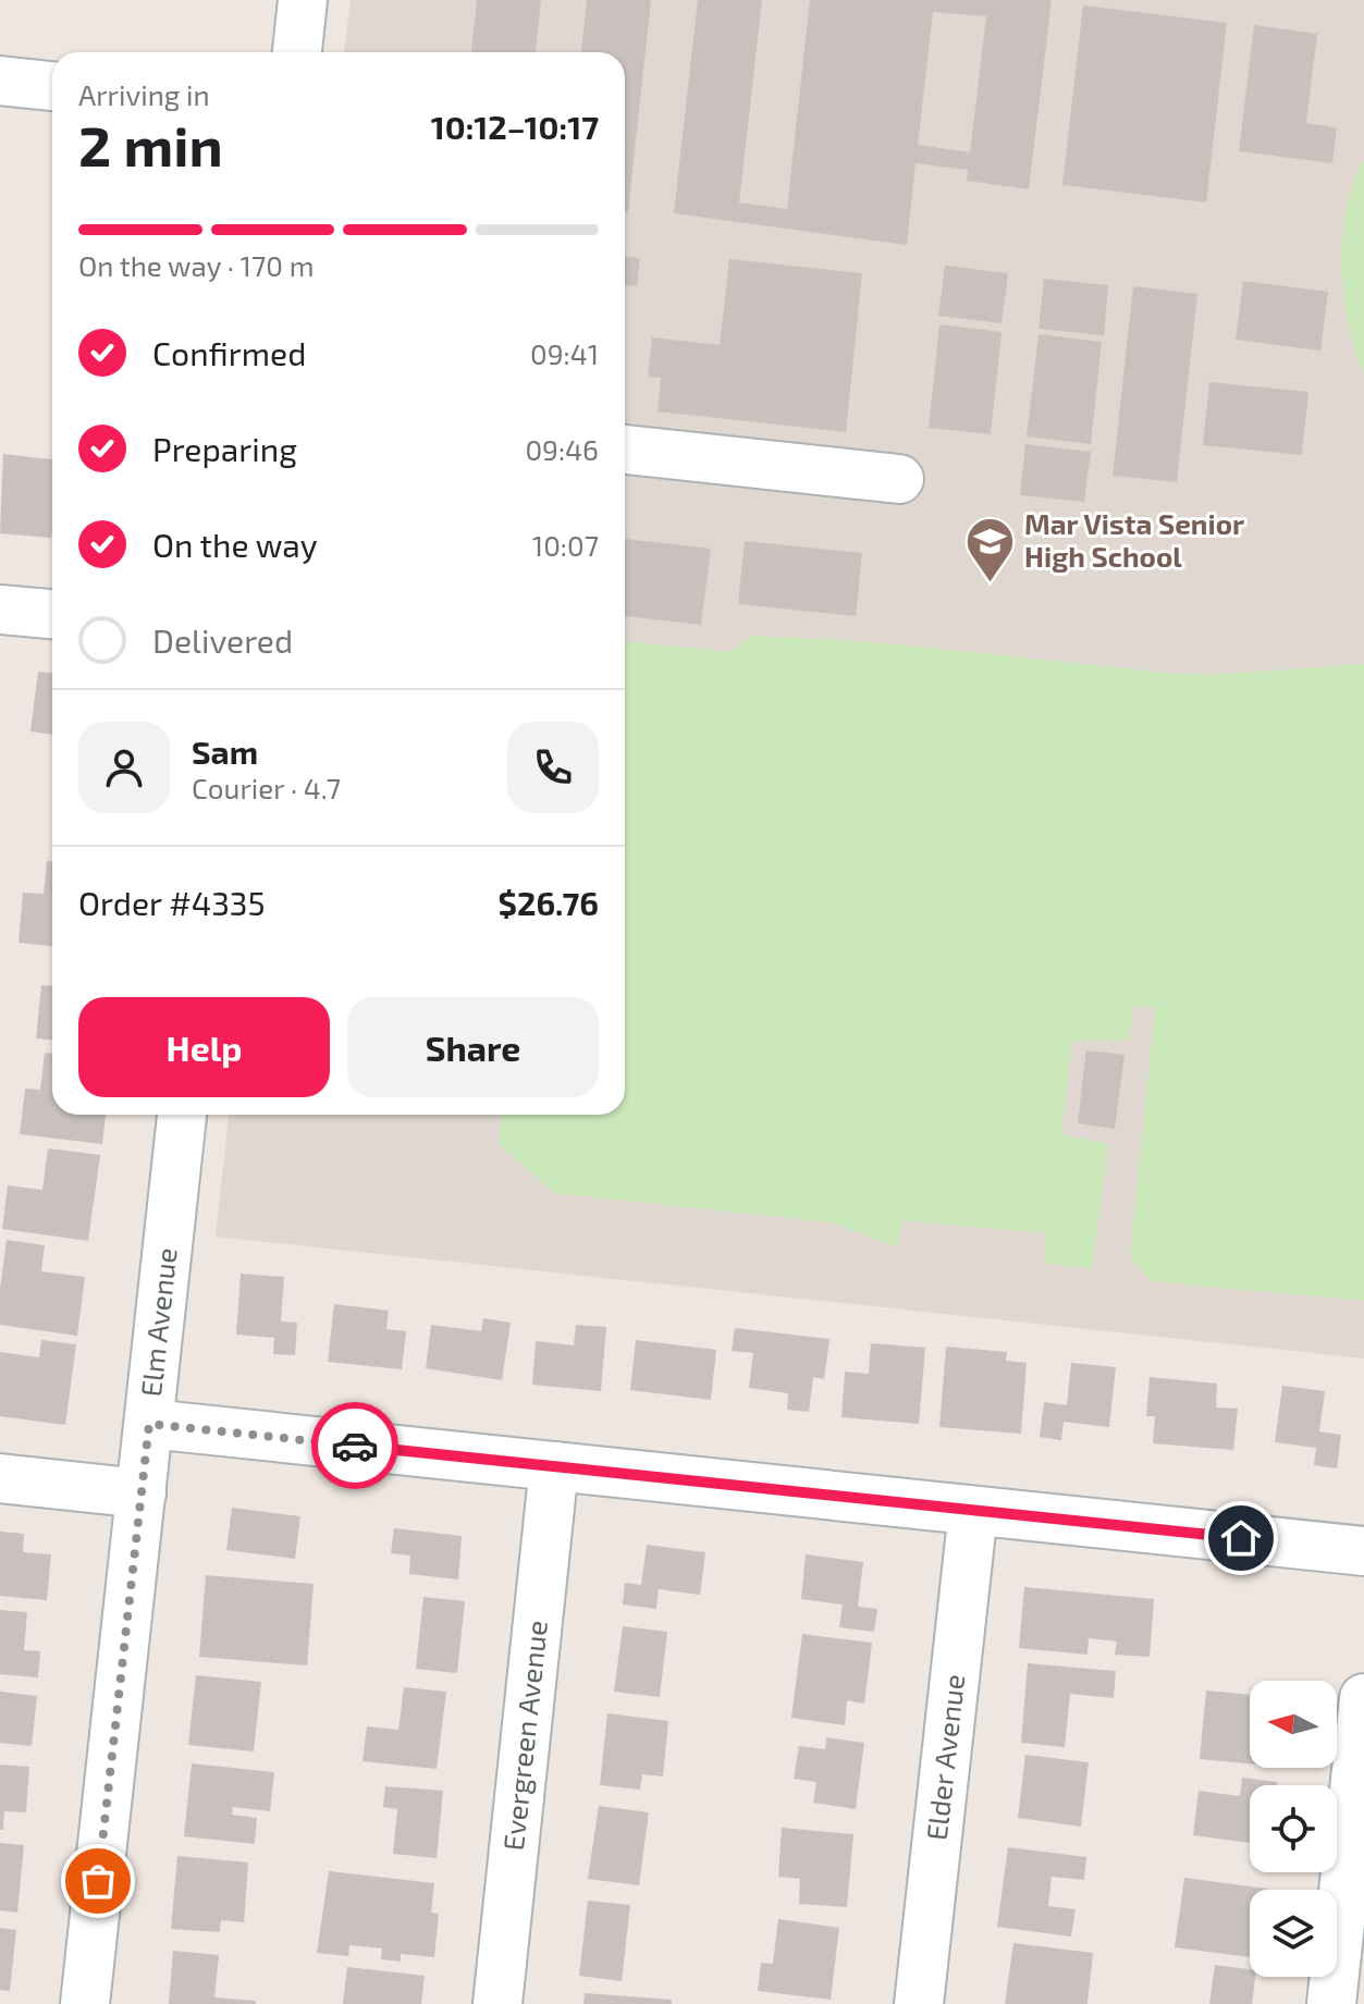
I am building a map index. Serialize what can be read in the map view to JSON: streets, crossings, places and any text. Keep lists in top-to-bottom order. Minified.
{"streets":{"street":["Elm Avenue","Evergreen Avenue","Elder Avenue"]},"places":{"school or university":["Mar Vista Senior High School"]},"north":"left","page":{"heading":["2 min","Arriving in","10:12–10:17"],"panel":["Sam","Courier · 4.7","Order #4335","$26.76"],"bar":"On the way · 170 m","list":[["Confirmed","09:41"],["Preparing","09:46"],["On the way","10:07"],"Delivered"],"buttons":["Help","Share"]}}
